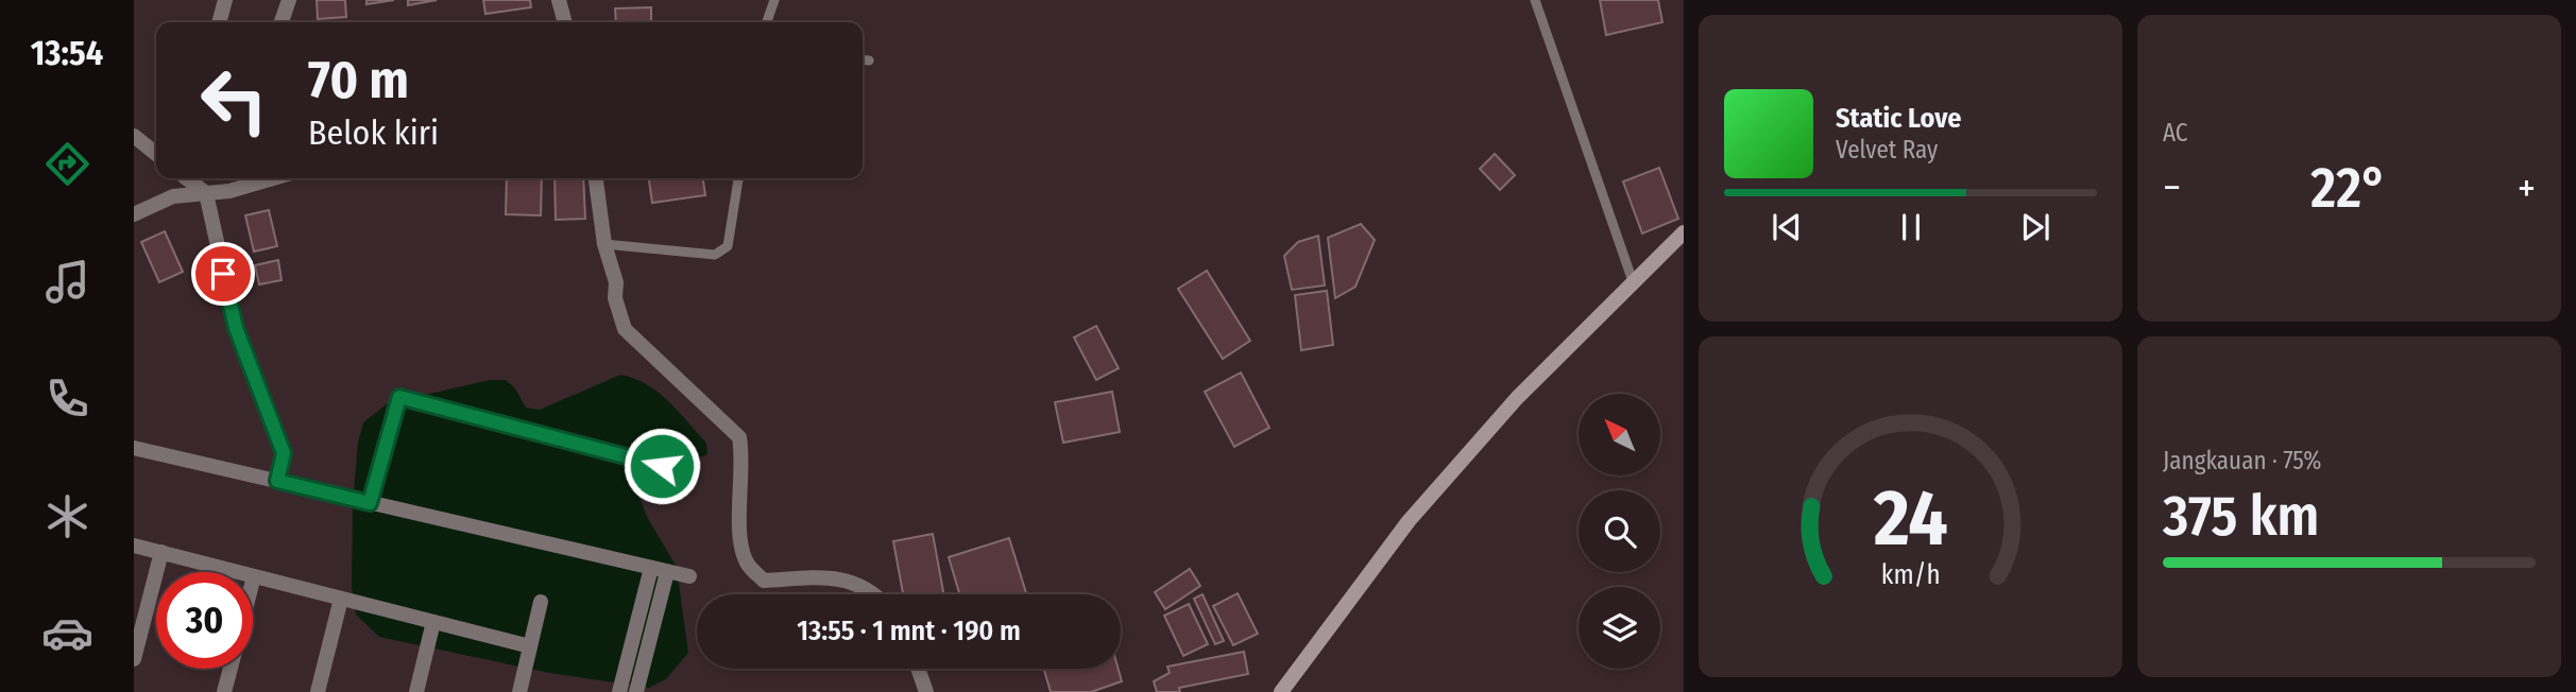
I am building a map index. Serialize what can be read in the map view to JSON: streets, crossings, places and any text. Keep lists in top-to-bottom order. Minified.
{"north":"top left","page":{"tabs":"13:54","tile":["AC",["Jangkauan · 75%","375 km"]],"turn":["70 m","Belok kiri"],"song":["Static Love","Velvet Ray"],"heat":["−","22°","+"],"limit":"30","trip":"13:55 · 1 mnt · 190 m","gauge":["24","km/h"]}}
